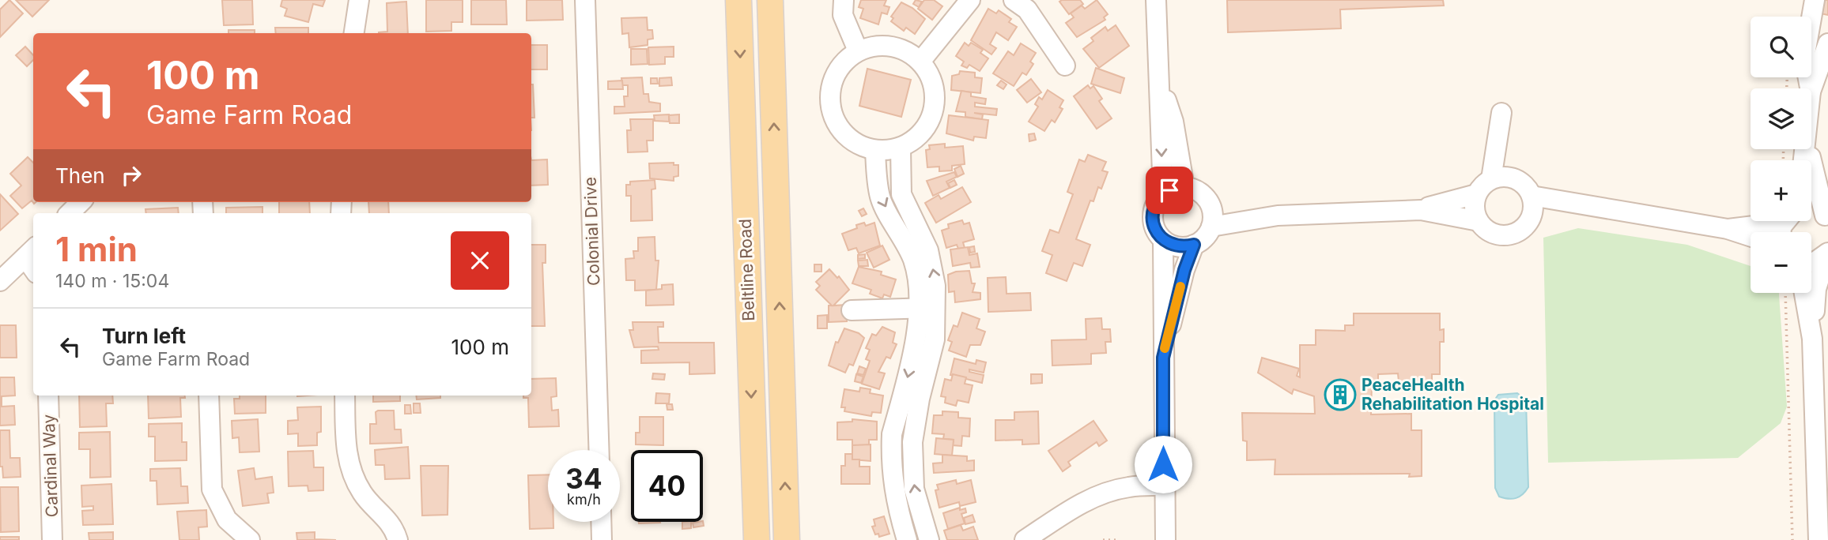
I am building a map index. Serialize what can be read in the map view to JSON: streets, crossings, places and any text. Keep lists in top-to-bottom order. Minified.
{"streets":{"main road":["Beltline Road"],"street":["Colonial Drive","Cardinal Way"]},"places":{"building":["PeaceHealth Rehabilitation Hospital"]},"page":{"map_buttons":["+","−"],"turn":["100 m","Game Farm Road"],"then":"Then","heading":["1 min","140 m · 15:04"],"list":[{"name":"Turn left","note":"Game Farm Road","value":"100 m"}],"speed":"34 km/h","limit":"40"}}
